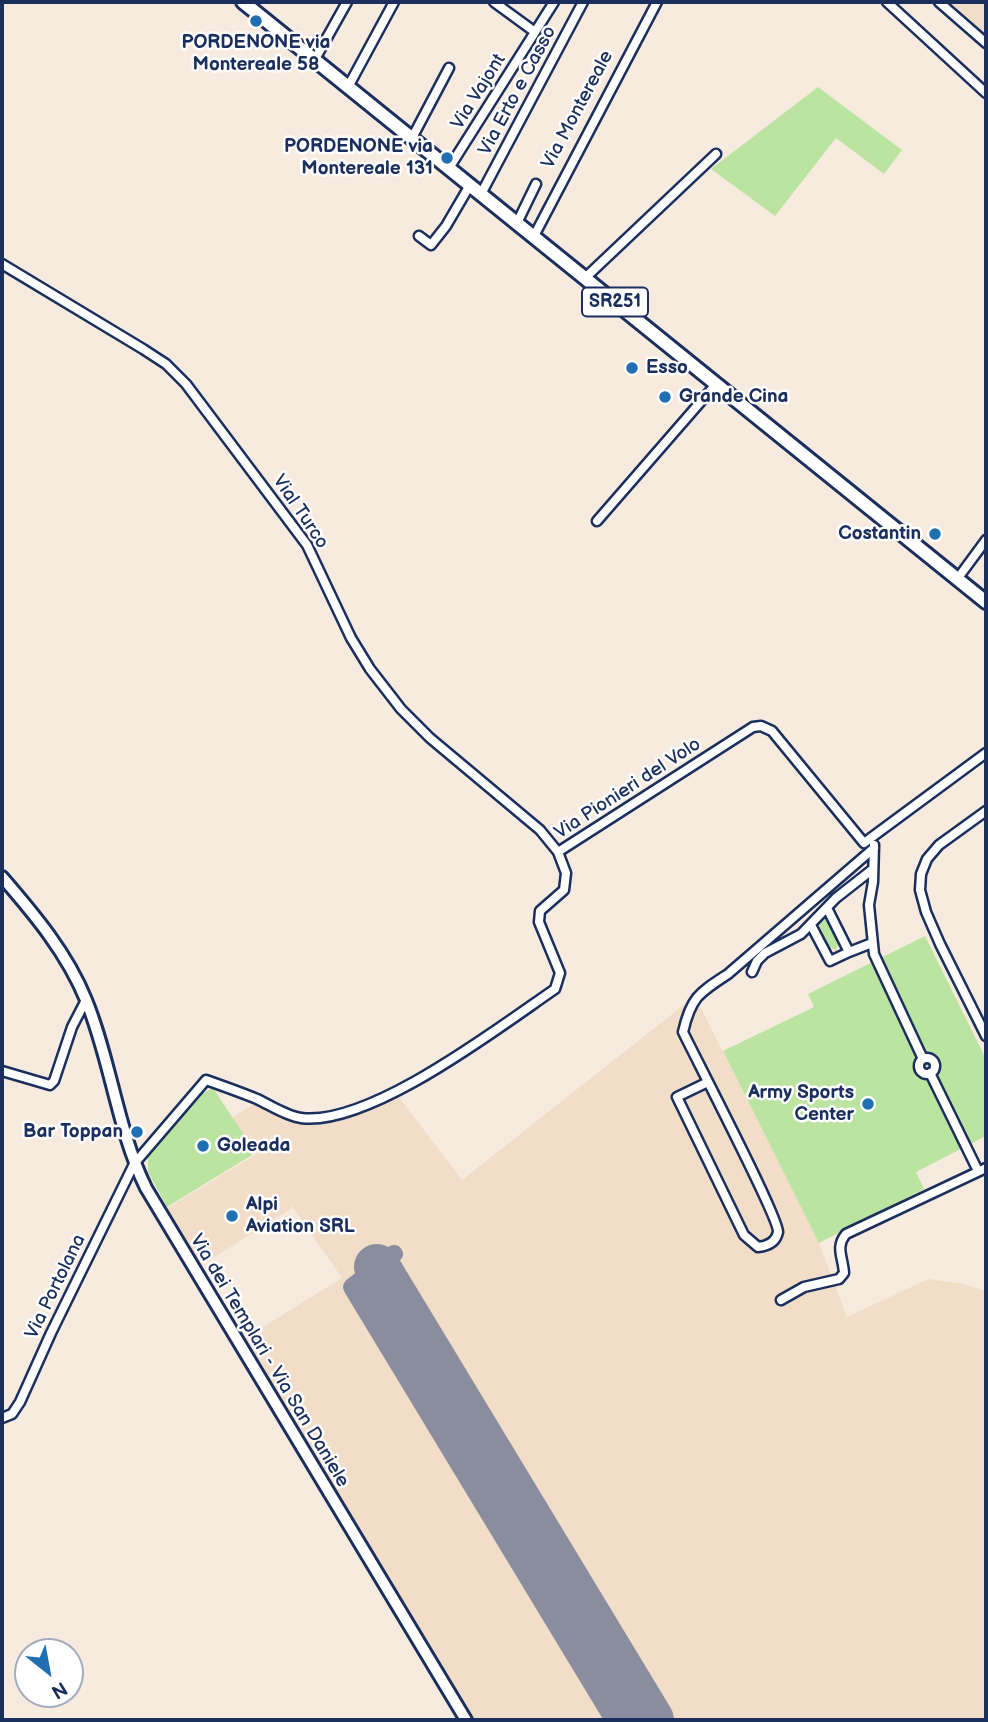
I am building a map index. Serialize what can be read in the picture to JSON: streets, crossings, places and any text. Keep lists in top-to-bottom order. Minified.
{"streets":{"main road":["SR251"],"street":["Via Erto e Casso","Via Vajont","Via Montereale","Vial Turco","Via Pionieri del Volo","Via Portolana","Via dei Templari - Via San Daniele"]},"crossings":[["Via Erto e Casso","SR251"],["Via Vajont","SR251"],["Via Montereale","SR251"],["Vial Turco","Via Pionieri del Volo"],["Via Pionieri del Volo","Via Portolana"],["Via Pionieri del Volo","Via dei Templari - Via San Daniele"],["Via Portolana","Via dei Templari - Via San Daniele"]],"places":["PORDENONE via Montereale 58","PORDENONE via Montereale 131","Esso","Grande Cina","Costantin","Army Sports Center","Bar Toppan","Goleada","Alpi Aviation SRL"],"north":"bottom right"}
